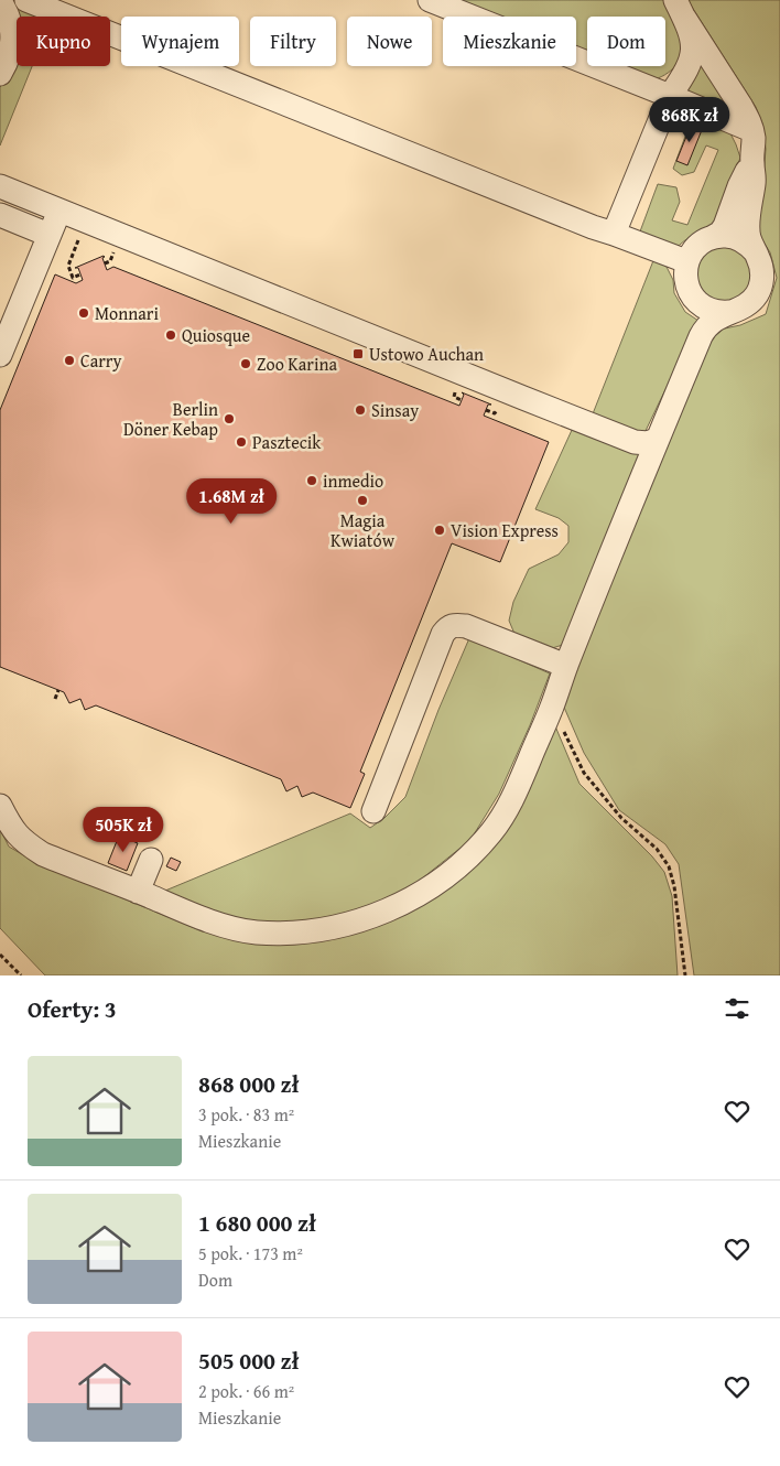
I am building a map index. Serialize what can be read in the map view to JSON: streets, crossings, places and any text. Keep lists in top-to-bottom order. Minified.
{"places":{"other":["Monnari","Quiosque","Carry","Zoo Karina","Sinsay","Berlin Döner Kebap","Pasztecik","inmedio","Magia Kwiatów","Vision Express"],"transit":["Ustowo Auchan"]},"page":{"chip":["Kupno","Wynajem","Filtry","Nowe","Mieszkanie","Dom"],"price":["868K zł","1.68M zł","505K zł"],"heading":"Oferty: 3","list":[{"name":"868 000 zł","note":"3 pok. · 83 m² · Mieszkanie"},{"name":"1 680 000 zł","note":"5 pok. · 173 m² · Dom"},{"name":"505 000 zł","note":"2 pok. · 66 m² · Mieszkanie"}]}}
